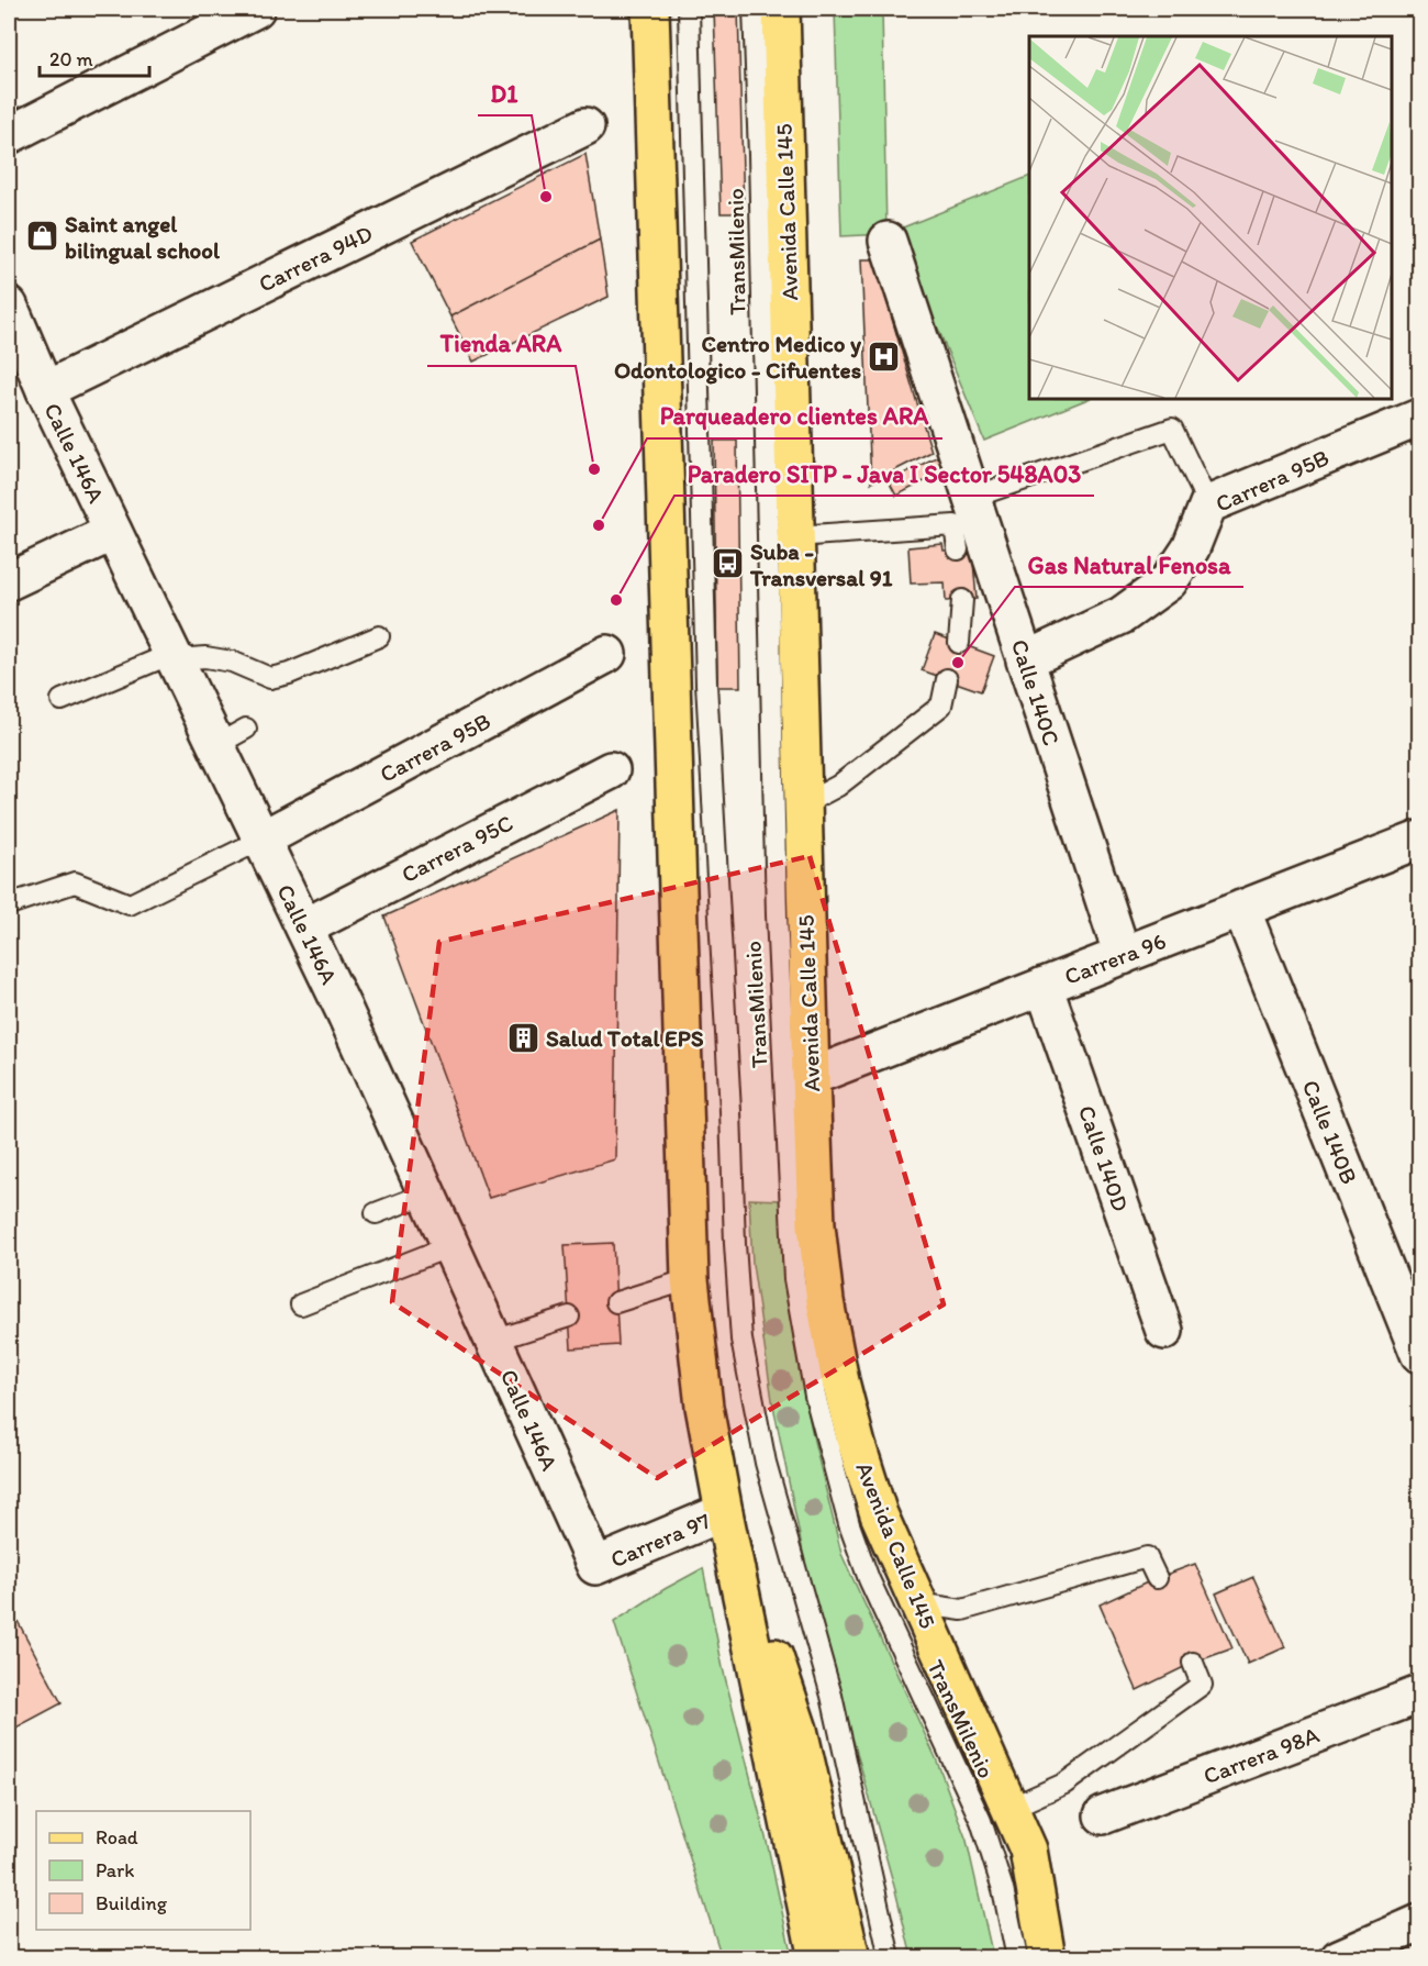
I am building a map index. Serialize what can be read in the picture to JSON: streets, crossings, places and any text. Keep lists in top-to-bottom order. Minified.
{"streets":{"main road":["Avenida Calle 145"],"street":["Carrera 94D","Calle 146A","Carrera 95B","Calle 140C","Carrera 95C","Carrera 96","Calle 140B","Calle 140D","Carrera 97","Carrera 98A"],"lane":["TransMilenio"]},"crossings":[["Avenida Calle 145","Carrera 96"],["Carrera 94D","Calle 146A"],["Calle 146A","Carrera 95B"],["Calle 146A","Carrera 95C"],["Calle 146A","Carrera 97"],["Carrera 95B","Calle 140C"],["Calle 140C","Carrera 96"],["Carrera 96","Calle 140B"],["Carrera 96","Calle 140D"]],"places":{"other":["D1","Tienda ARA","Parqueadero clientes ARA","Paradero SITP - Java I Sector 548A03","Gas Natural Fenosa"],"shop":["Saint angel bilingual school"],"hospital":["Centro Medico y Odontologico - Cifuentes"],"bus stop":["Suba - Transversal 91"],"building":["Salud Total EPS"]},"legend":["Road","Park","Building"],"scale_bar":"20 m"}
